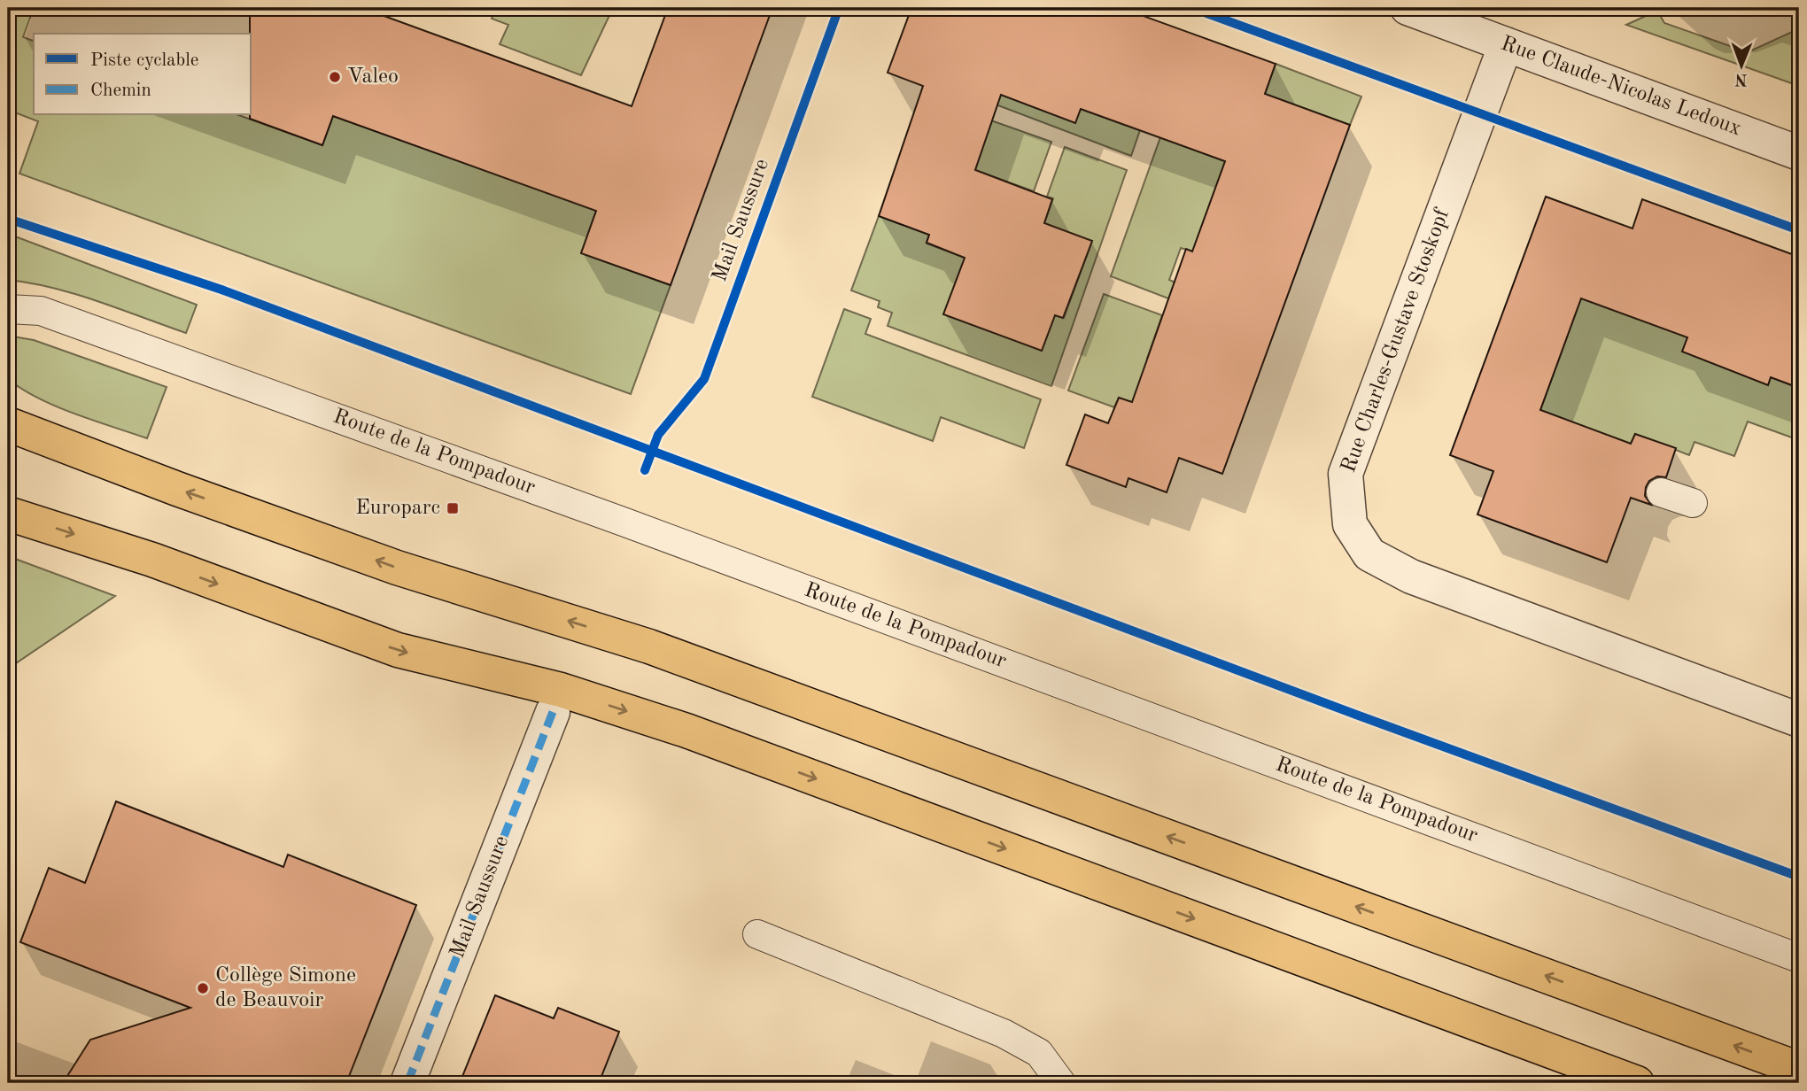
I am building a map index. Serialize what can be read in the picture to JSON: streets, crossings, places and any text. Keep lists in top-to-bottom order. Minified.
{"streets":{"street":["Rue Claude-Nicolas Ledoux","Mail Saussure","Rue Charles-Gustave Stoskopf"],"lane":["Route de la Pompadour"]},"crossings":[["Rue Claude-Nicolas Ledoux","Rue Charles-Gustave Stoskopf"]],"places":{"other":["Valeo","Collège Simone de Beauvoir"],"transit":["Europarc"]},"legend":["Piste cyclable","Chemin"],"north":"bottom"}
